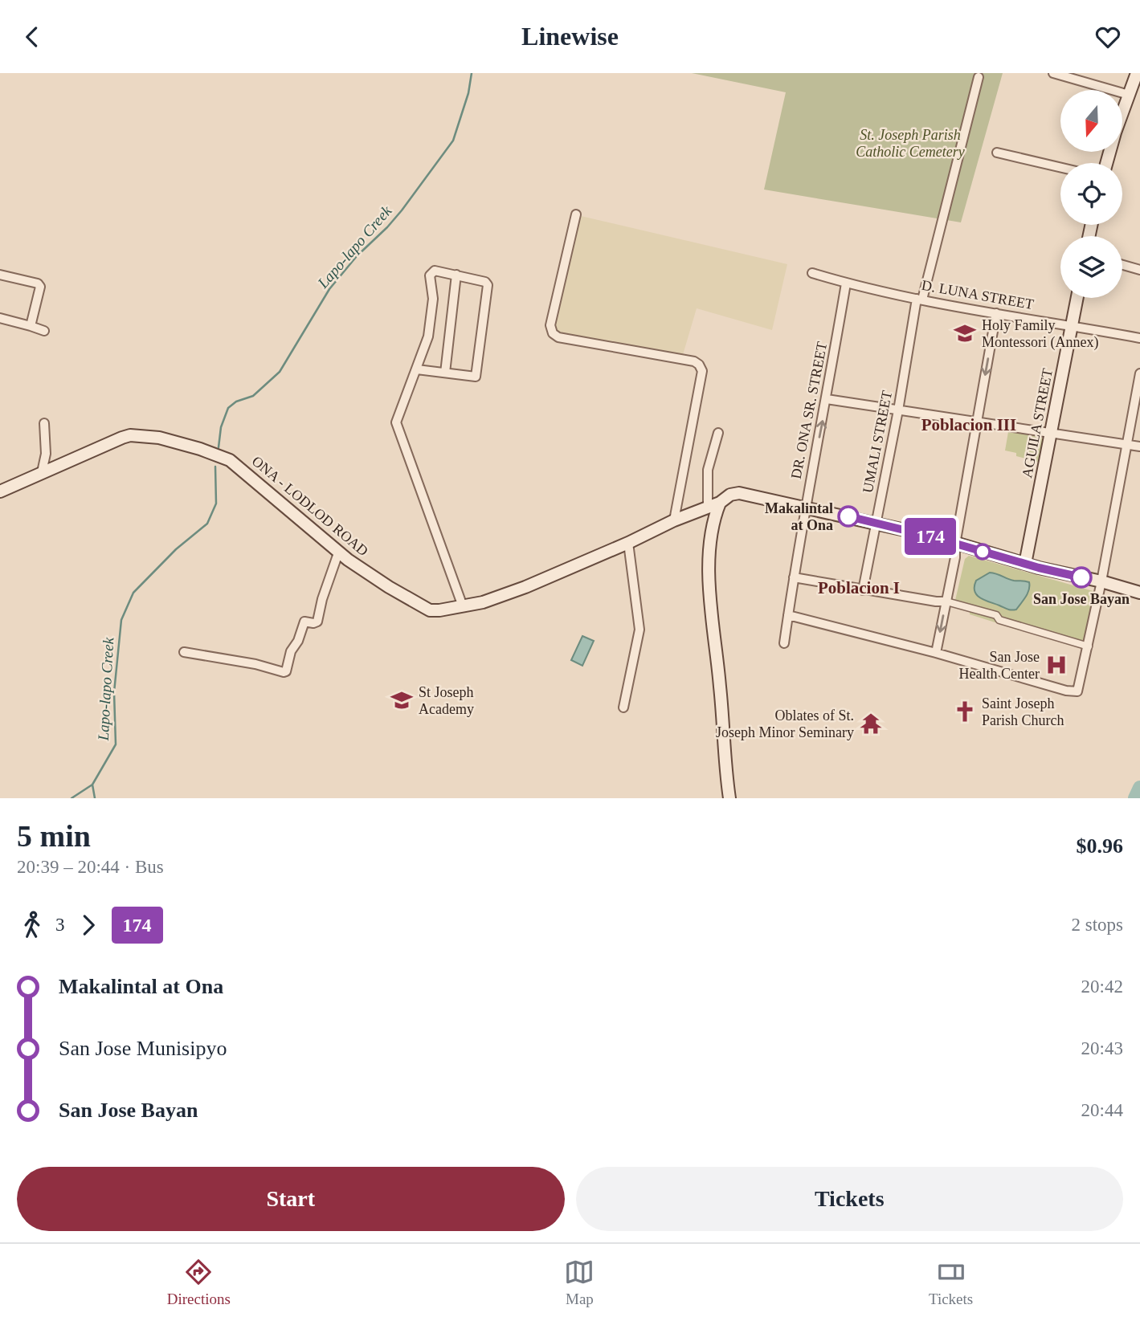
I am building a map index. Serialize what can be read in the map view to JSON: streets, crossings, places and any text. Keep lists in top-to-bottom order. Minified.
{"streets":{"main road":["AGUILA STREET","ONA - LODLOD ROAD"],"street":["D. LUNA STREET","DR. ONA SR. STREET","UMALI STREET"]},"crossings":[["D. LUNA STREET","DR. ONA SR. STREET"],["D. LUNA STREET","AGUILA STREET"],["D. LUNA STREET","UMALI STREET"],["DR. ONA SR. STREET","ONA - LODLOD ROAD"],["AGUILA STREET","ONA - LODLOD ROAD"],["UMALI STREET","ONA - LODLOD ROAD"]],"districts":["Poblacion III","Poblacion I"],"water":["Lapo-lapo Creek"],"parks":["St. Joseph Parish Catholic Cemetery"],"places":{"school or university":["Holy Family Montessori (Annex)","St Joseph Academy"],"other":["Makalintal at Ona","San Jose Bayan"],"hospital":["San Jose Health Center"],"church":["Saint Joseph Parish Church"],"temple":["Oblates of St. Joseph Minor Seminary"]},"lines":["bus line 174"],"north":"bottom","page":{"header":"Linewise","on_map":"174","heading":["5 min","20:39 – 20:44 · Bus","$0.96"],"legs":["3","174","2 stops"],"list":[{"name":"Makalintal at Ona","value":"20:42"},{"name":"San Jose Munisipyo","value":"20:43"},{"name":"San Jose Bayan","value":"20:44"}],"buttons":["Start","Tickets"],"tabs":["Directions","Map","Tickets"]}}
